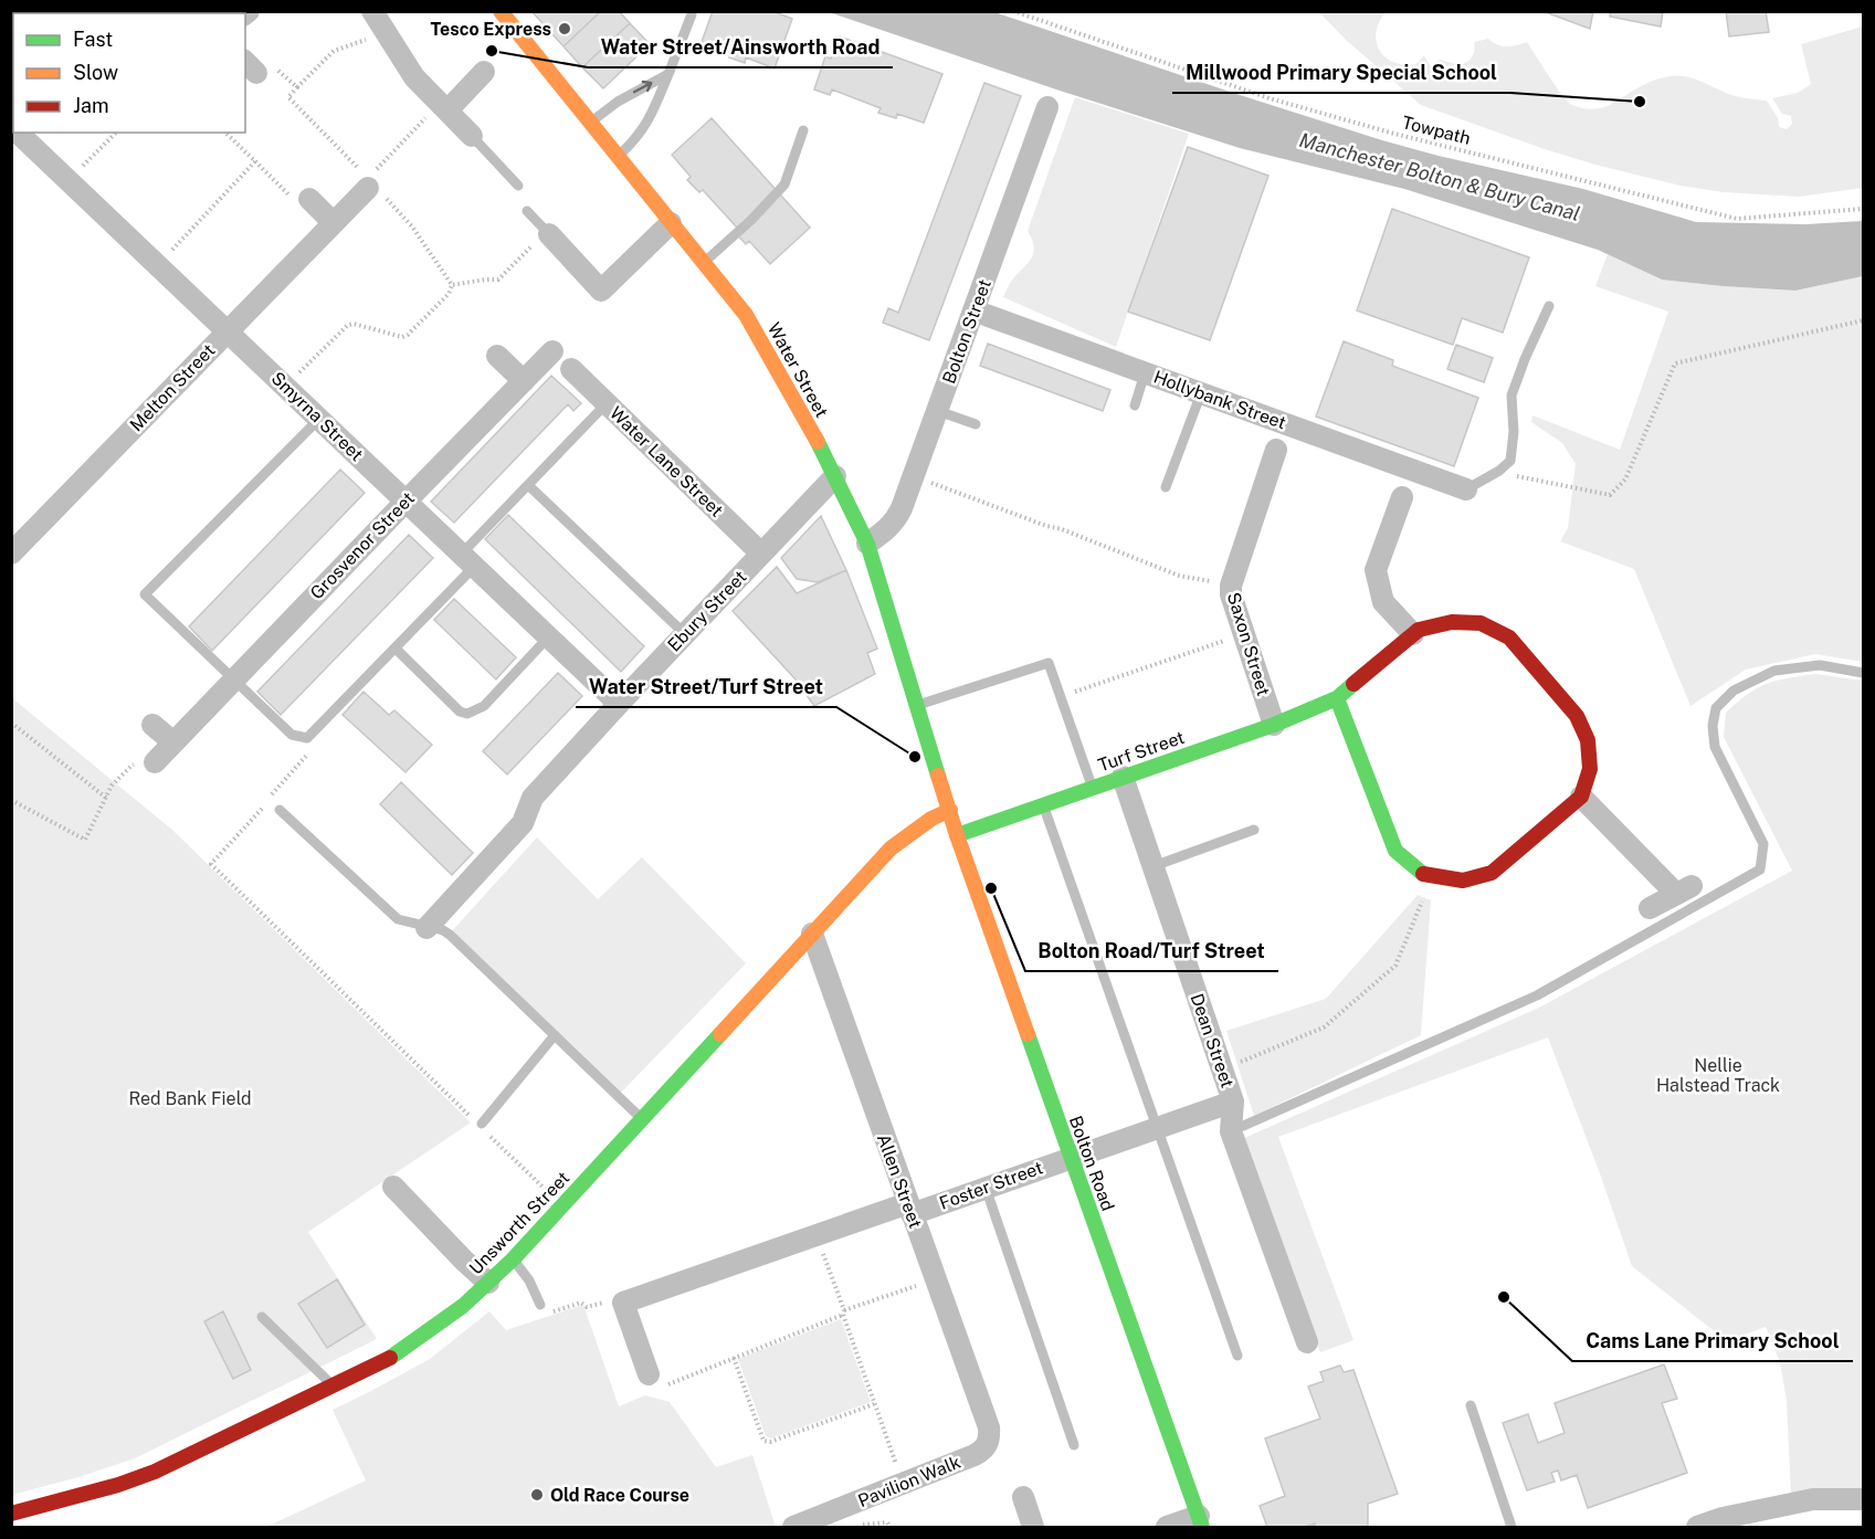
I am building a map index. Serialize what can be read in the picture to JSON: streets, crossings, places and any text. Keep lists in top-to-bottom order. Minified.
{"streets":{"street":["Bolton Street","Water Street","Melton Street","Hollybank Street","Smyrna Street","Water Lane Street","Grosvenor Street","Ebury Street","Saxon Street","Turf Street","Dean Street","Bolton Road","Allen Street","Foster Street","Unsworth Street","Pavilion Walk"],"path":["Towpath"]},"crossings":[["Bolton Street","Water Street"],["Bolton Street","Hollybank Street"],["Water Street","Ebury Street"],["Water Street","Bolton Road"],["Water Street","Unsworth Street"],["Melton Street","Smyrna Street"],["Smyrna Street","Grosvenor Street"],["Smyrna Street","Ebury Street"],["Water Lane Street","Ebury Street"],["Saxon Street","Turf Street"],["Turf Street","Dean Street"],["Turf Street","Bolton Road"],["Dean Street","Foster Street"],["Bolton Road","Foster Street"],["Bolton Road","Unsworth Street"],["Allen Street","Foster Street"],["Allen Street","Unsworth Street"],["Allen Street","Pavilion Walk"]],"water":["Manchester Bolton & Bury Canal"],"parks":["Nellie Halstead Track","Red Bank Field"],"places":["Tesco Express","Water Street/Ainsworth Road","Millwood Primary Special School","Water Street/Turf Street","Bolton Road/Turf Street","Cams Lane Primary School","Old Race Course"],"legend":["Fast","Slow","Jam"]}
